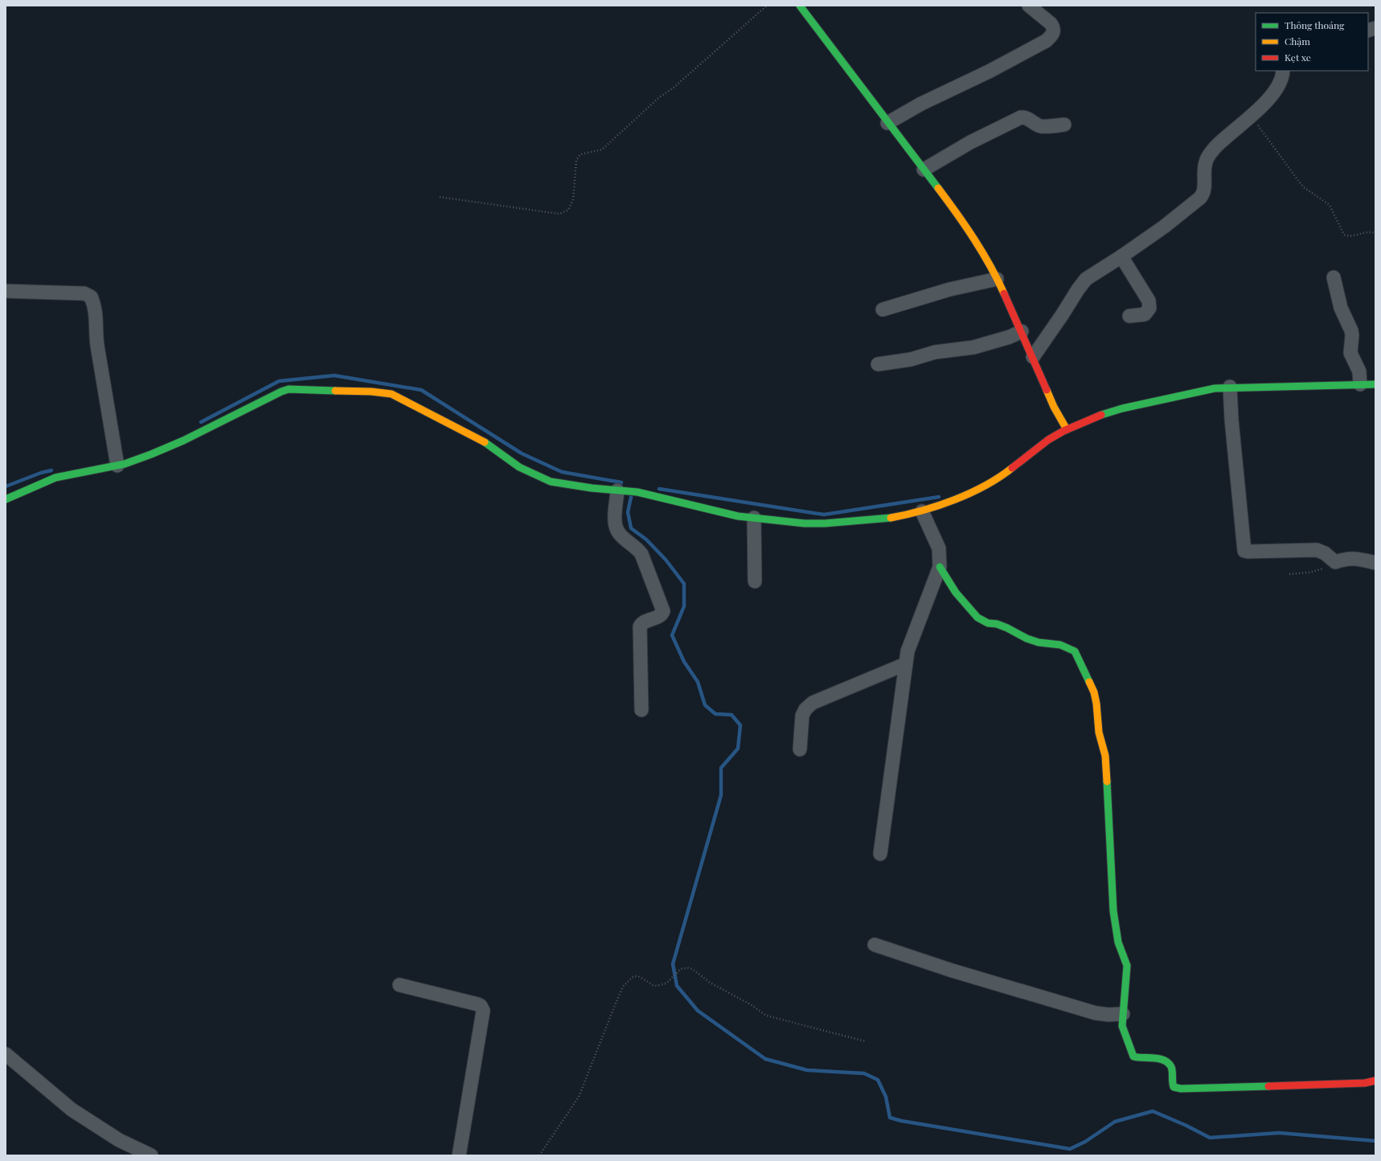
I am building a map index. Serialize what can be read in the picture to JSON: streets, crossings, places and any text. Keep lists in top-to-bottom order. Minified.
{"legend":["Thông thoáng","Chậm","Kẹt xe"]}
